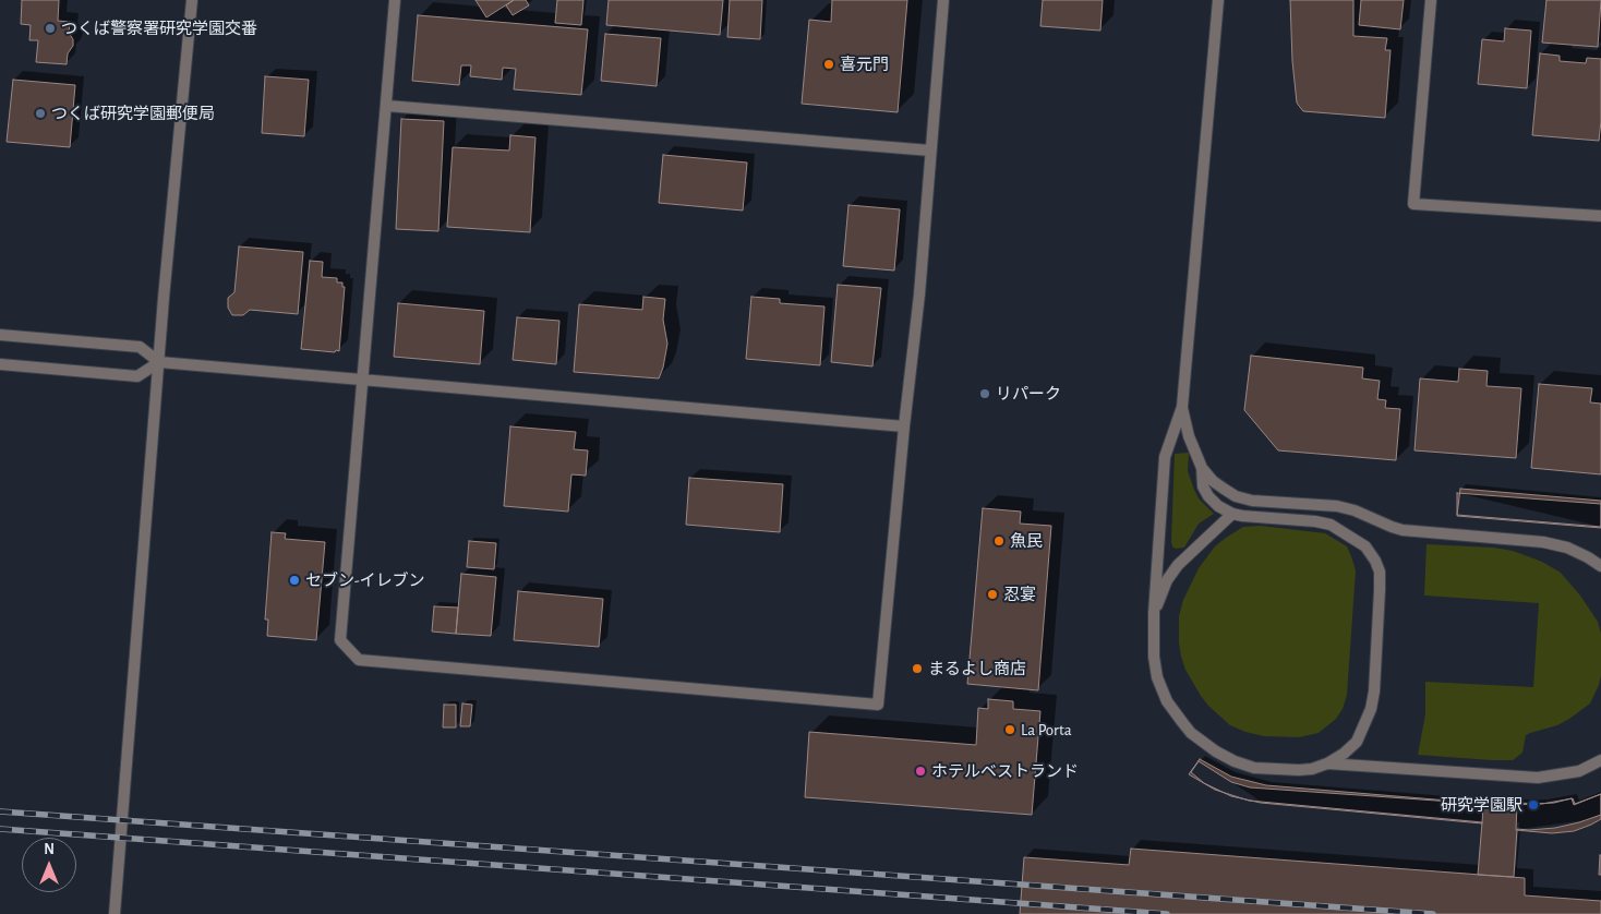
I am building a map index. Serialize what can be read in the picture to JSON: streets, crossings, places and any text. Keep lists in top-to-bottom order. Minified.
{"places":["つくば警察署研究学園交番","喜元門","つくば研究学園郵便局","リパーク","魚民","セブン-イレブン","忍宴","まるよし商店","La Porta","ホテルベストランド","研究学園駅"],"north":"top"}
